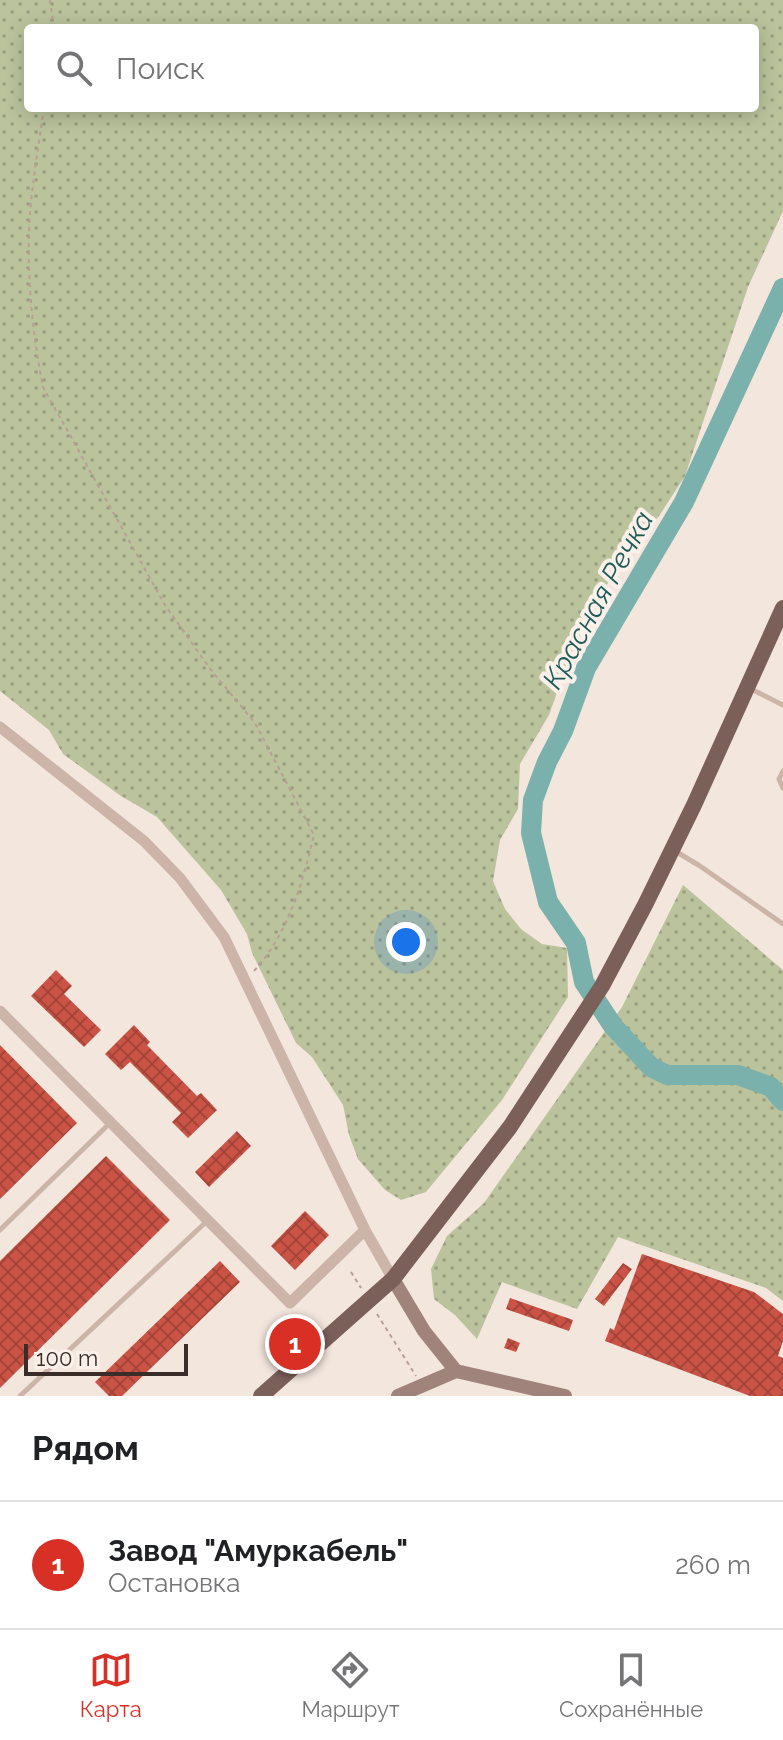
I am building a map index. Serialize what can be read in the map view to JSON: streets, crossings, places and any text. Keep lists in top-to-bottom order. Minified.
{"water":["Красная Речка"],"scale_bar":"100 m","page":{"search":"Поиск","pins":"1","scale":"100 m","heading":"Рядом","list":[{"mark":"1","name":"Завод \"Амуркабель\"","note":"Остановка","value":"260 m"}],"nav":["Карта","Маршрут","Сохранённые"]}}
